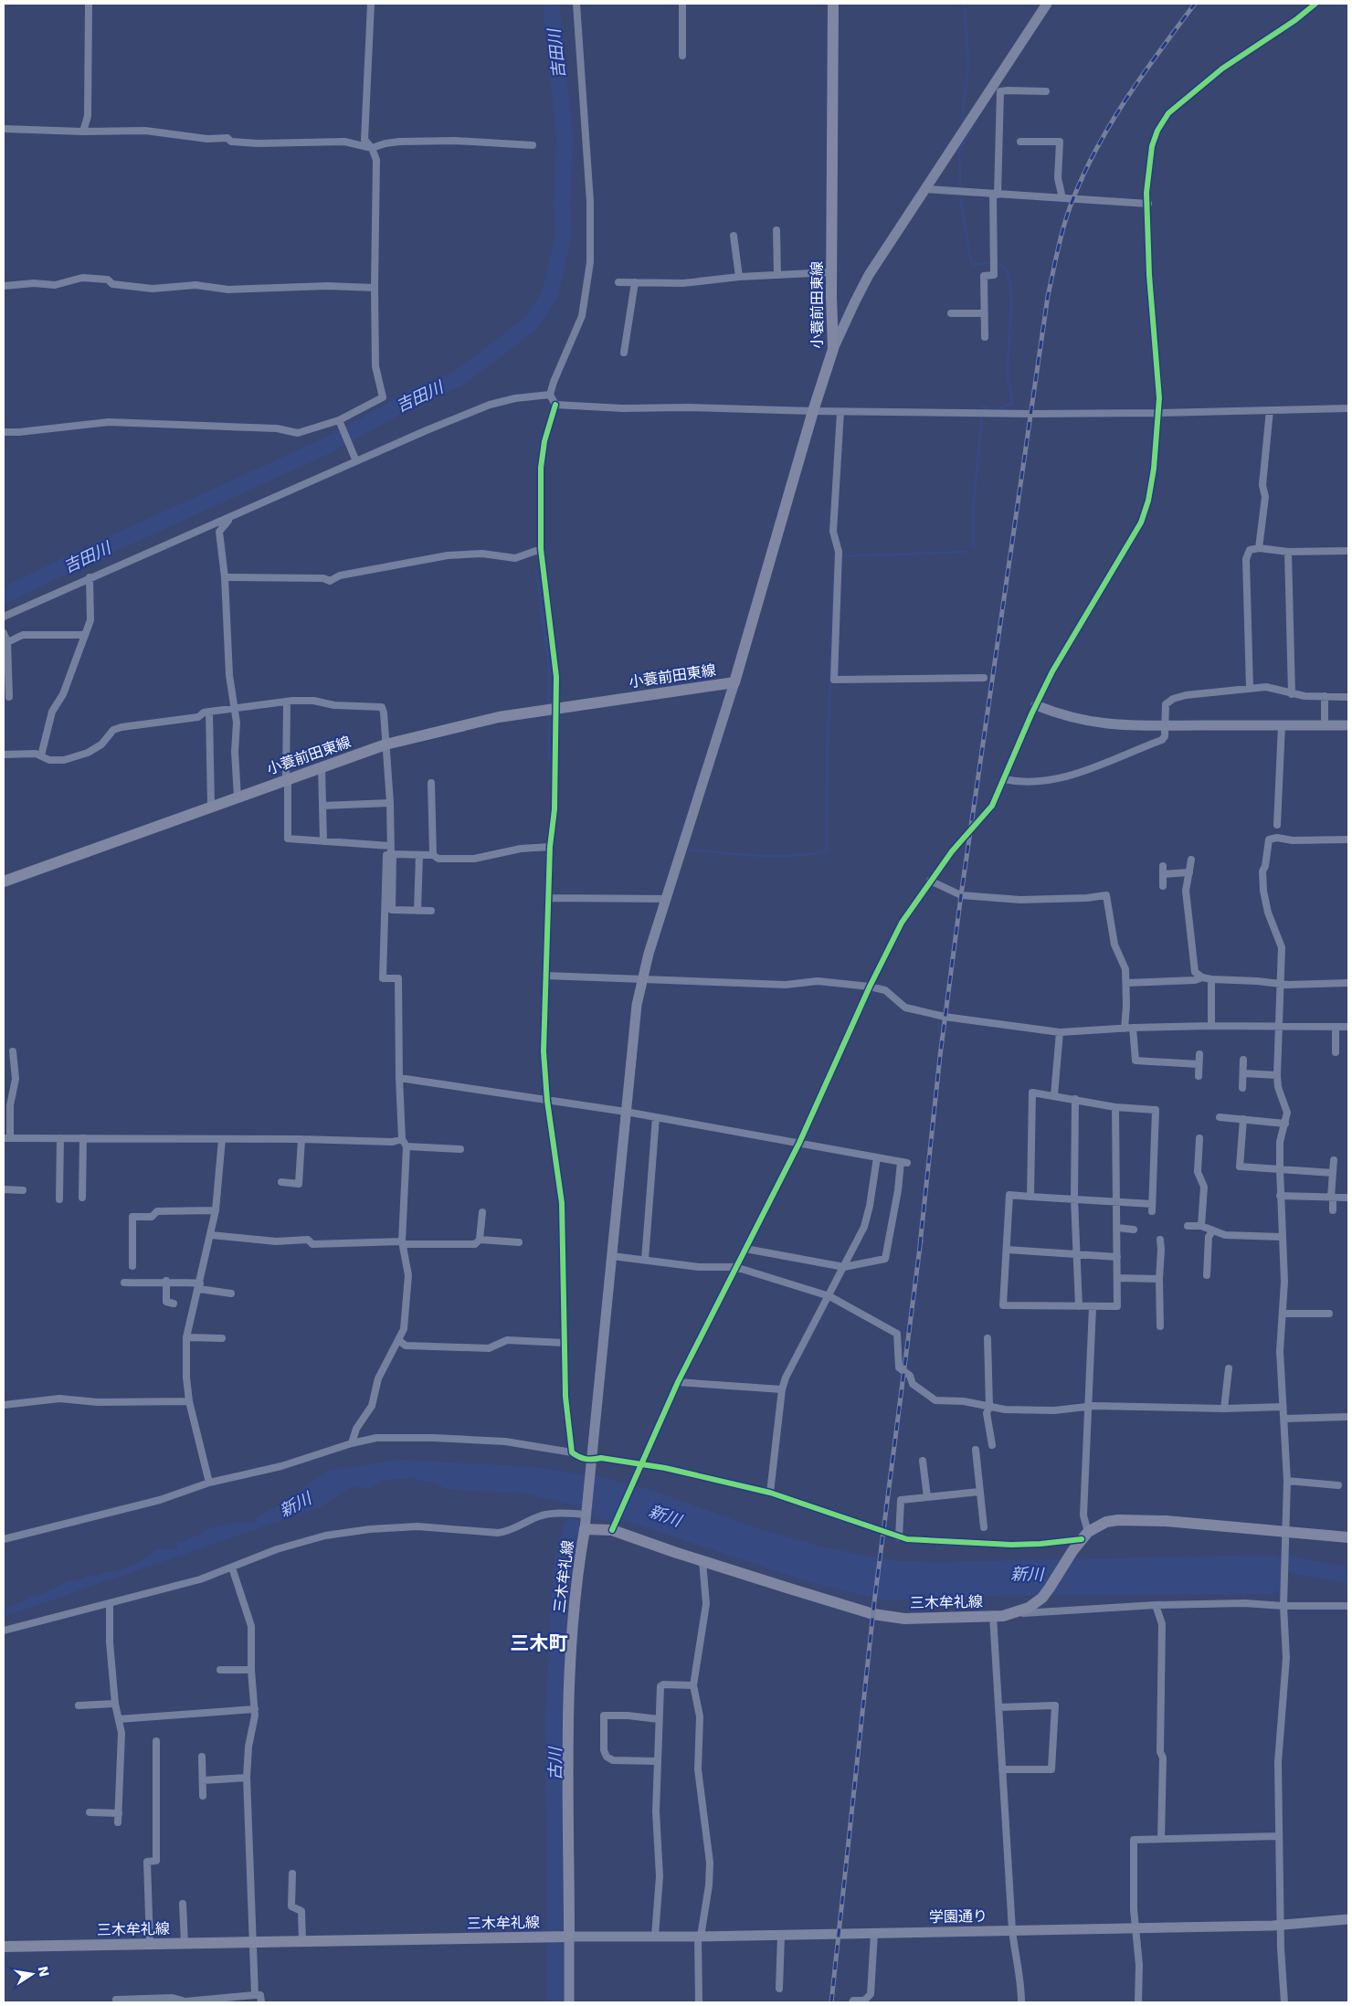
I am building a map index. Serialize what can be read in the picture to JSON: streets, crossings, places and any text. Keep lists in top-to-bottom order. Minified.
{"streets":{"main road":["小蓑前田東線","三木牟礼線"],"street":["学園通り"]},"crossings":[["三木牟礼線","学園通り"]],"districts":["三木町"],"water":["吉田川","新川","古川"],"north":"right"}
